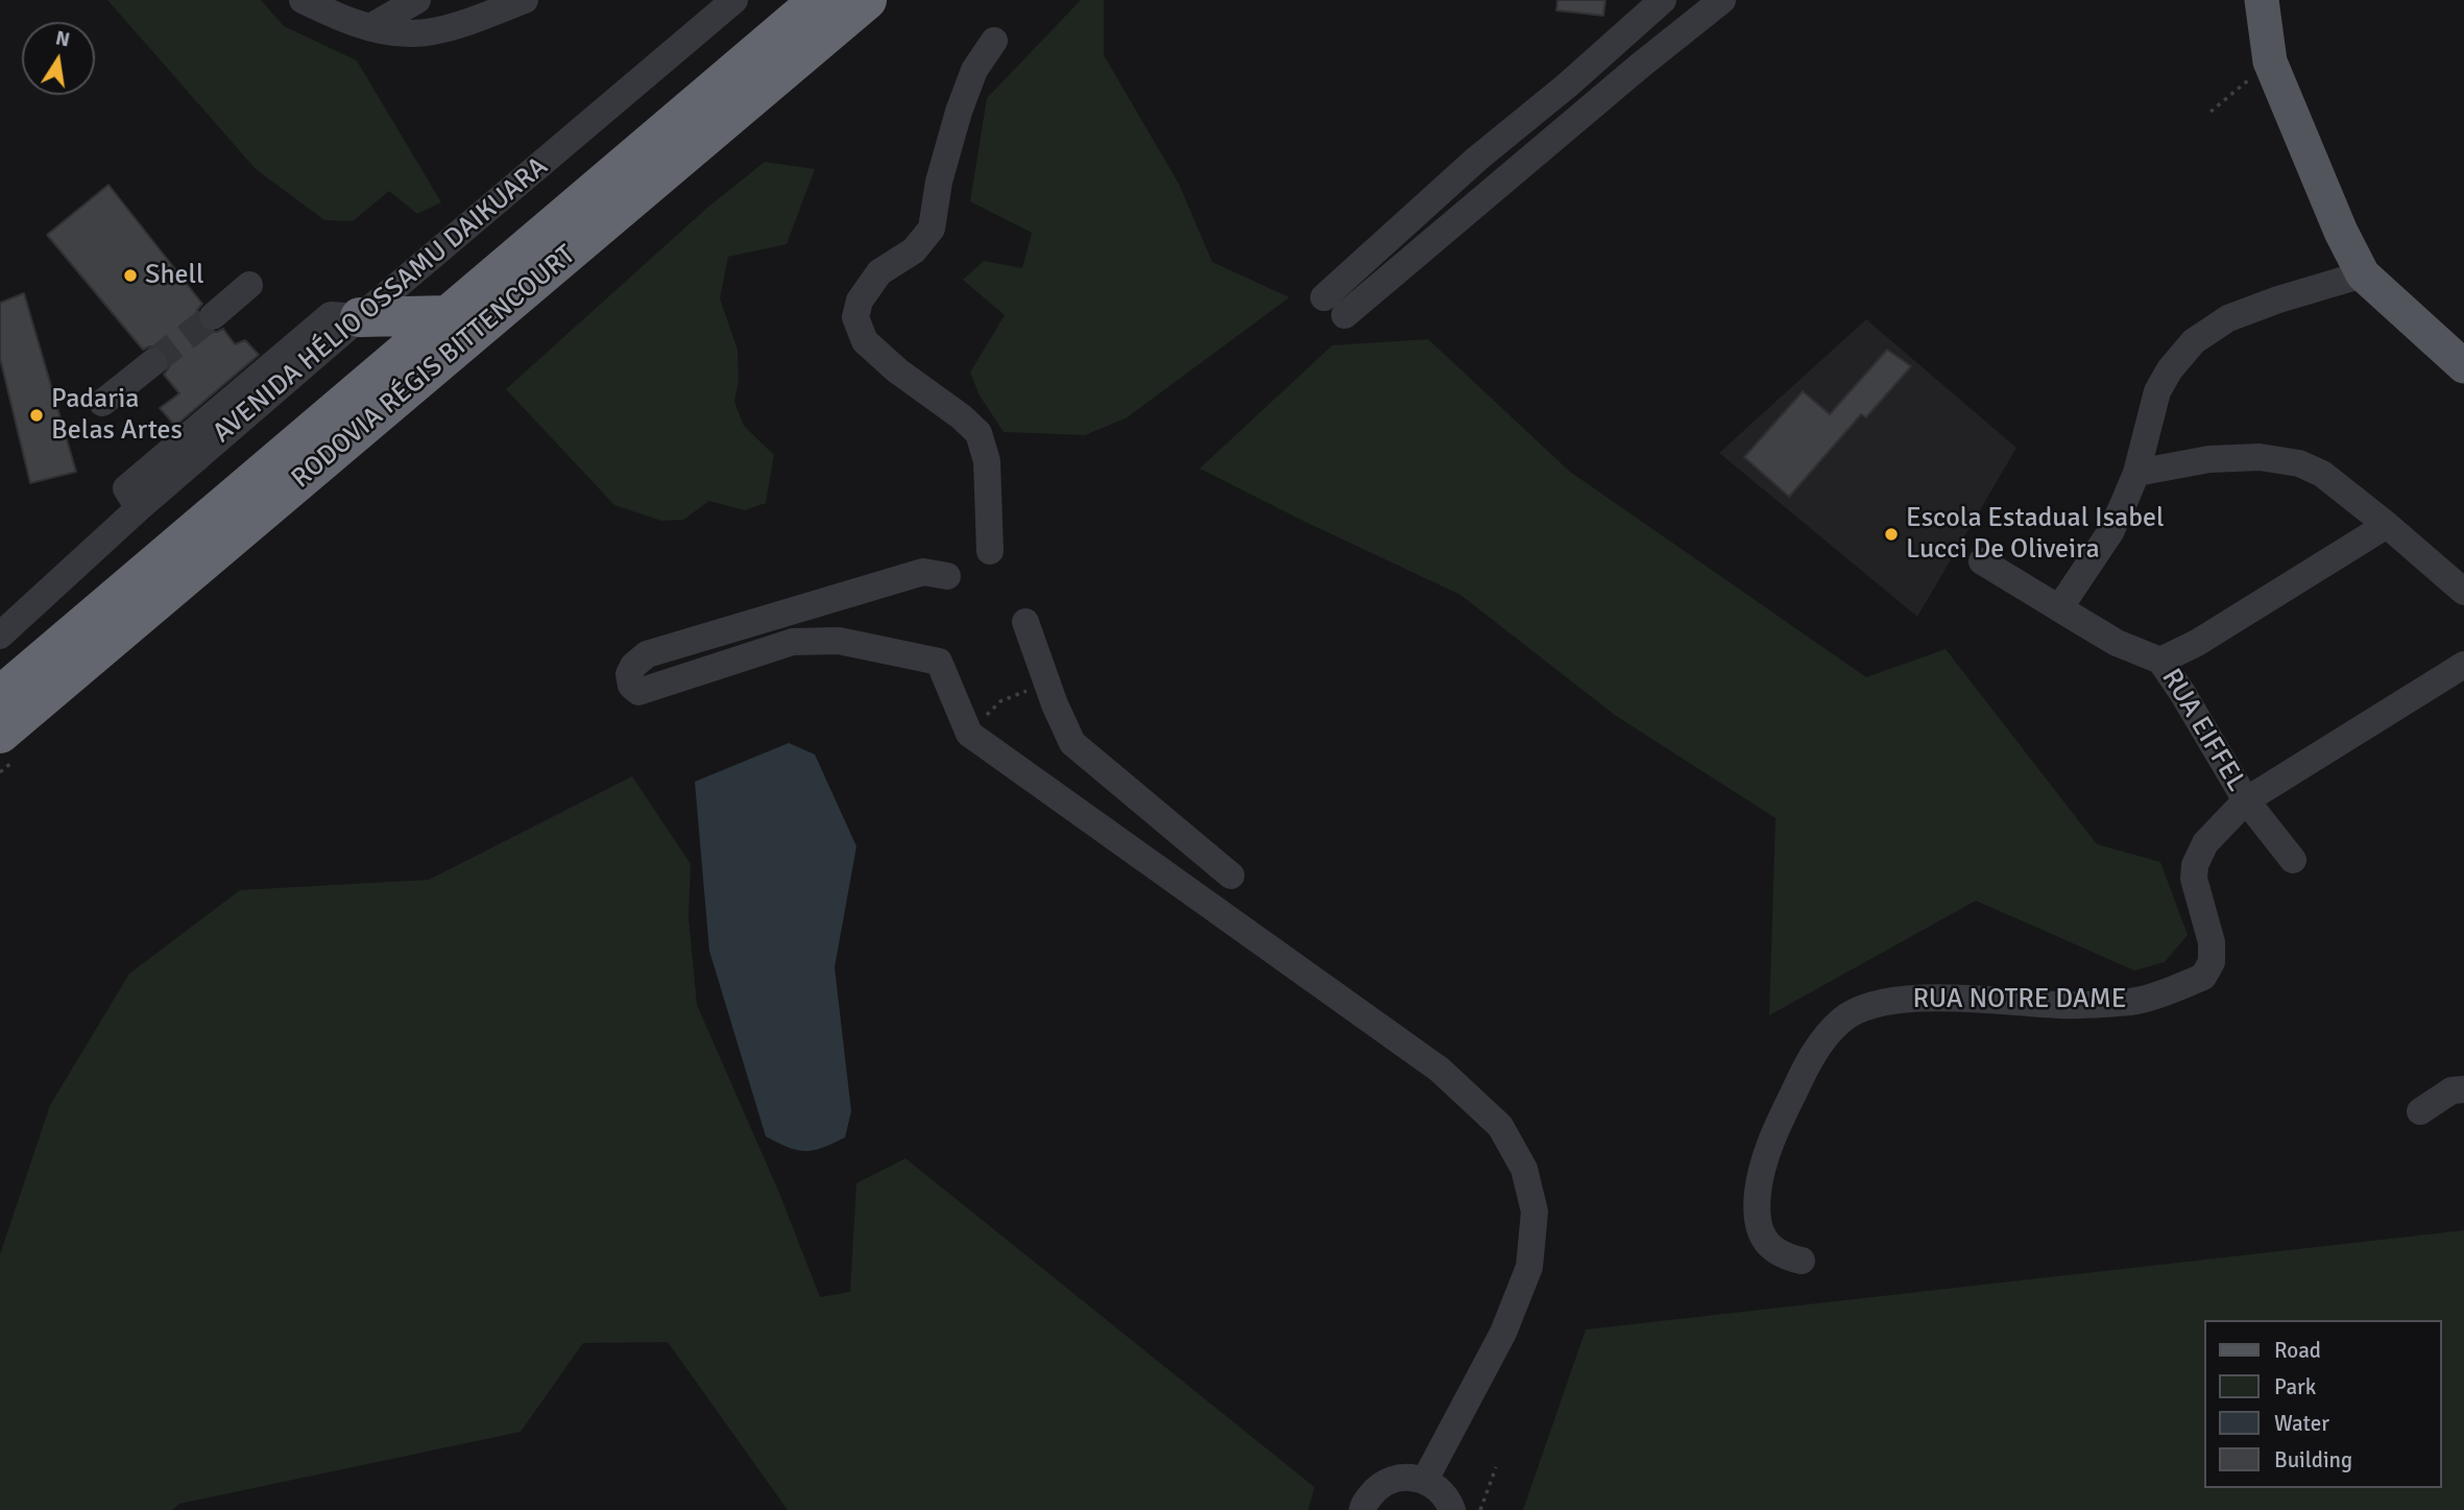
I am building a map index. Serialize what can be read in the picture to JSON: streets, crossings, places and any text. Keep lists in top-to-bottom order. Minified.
{"streets":{"highway":["RODOVIA RÉGIS BITTENCOURT"],"street":["AVENIDA HÉLIO OSSAMU DAIKUARA","RUA EIFFEL","RUA NOTRE DAME"]},"crossings":[["RUA EIFFEL","RUA NOTRE DAME"]],"places":["Shell","Padaria Belas Artes","Escola Estadual Isabel Lucci De Oliveira"],"legend":["Road","Park","Water","Building"],"north":"top"}
